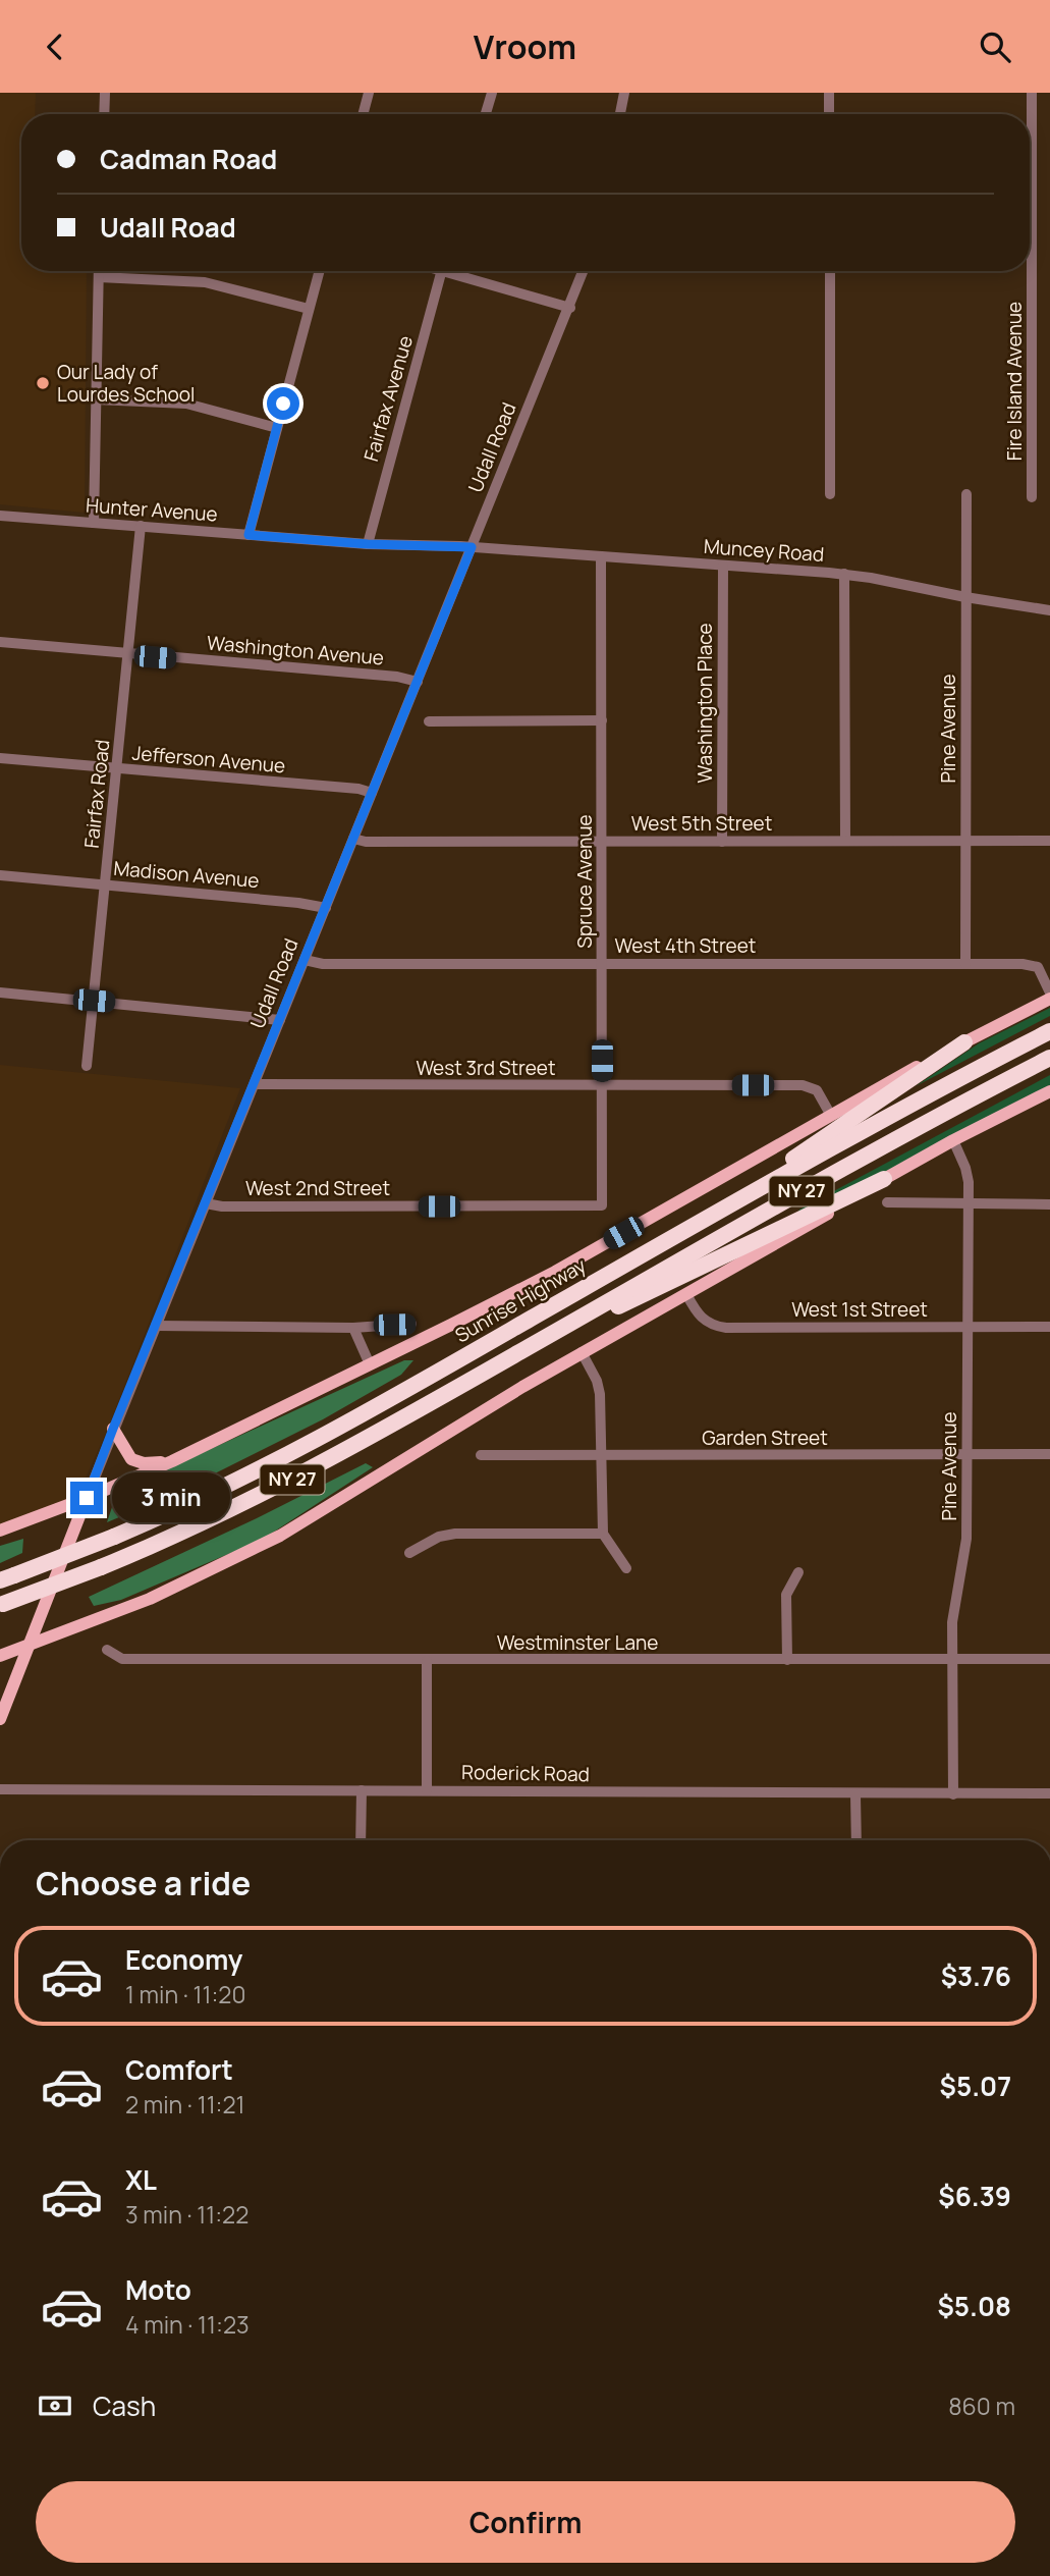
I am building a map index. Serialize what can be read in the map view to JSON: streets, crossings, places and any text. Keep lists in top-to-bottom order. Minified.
{"streets":{"highway":["NY 27","Sunrise Highway"],"main road":["Udall Road"],"street":["Fire Island Avenue","Fairfax Avenue","Hunter Avenue","Muncey Road","Washington Avenue","Washington Place","Pine Avenue","Jefferson Avenue","Fairfax Road","West 5th Street","Madison Avenue","Spruce Avenue","West 4th Street","West 3rd Street","West 2nd Street","West 1st Street","Garden Street","Westminster Lane","Roderick Road"]},"crossings":[["Fairfax Avenue","Hunter Avenue"],["Udall Road","Hunter Avenue"],["Udall Road","Muncey Road"],["Udall Road","Washington Avenue"],["Udall Road","Jefferson Avenue"],["Udall Road","West 5th Street"],["Udall Road","Madison Avenue"],["Udall Road","West 4th Street"],["Udall Road","West 3rd Street"],["Udall Road","West 2nd Street"],["Udall Road","Sunrise Highway"],["Hunter Avenue","Muncey Road"],["Hunter Avenue","Fairfax Road"],["Muncey Road","Washington Place"],["Muncey Road","Pine Avenue"],["Muncey Road","Spruce Avenue"],["Washington Avenue","Fairfax Road"],["Washington Place","West 5th Street"],["Pine Avenue","West 5th Street"],["Pine Avenue","West 4th Street"],["Pine Avenue","West 1st Street"],["Pine Avenue","Garden Street"],["Pine Avenue","Westminster Lane"],["Pine Avenue","Roderick Road"],["Jefferson Avenue","Fairfax Road"],["Fairfax Road","Madison Avenue"],["West 5th Street","Spruce Avenue"],["Spruce Avenue","West 4th Street"],["Spruce Avenue","West 3rd Street"],["Spruce Avenue","West 2nd Street"],["West 3rd Street","Sunrise Highway"]],"places":["Our Lady of Lourdes School"],"page":{"header":"Vroom","banner":["Cadman Road","Udall Road"],"bubble":"3 min","heading":"Choose a ride","list":[{"name":"Economy","note":"1 min · 11:20","value":"$3.76"},{"name":"Comfort","note":"2 min · 11:21","value":"$5.07"},{"name":"XL","note":"3 min · 11:22","value":"$6.39"},{"name":"Moto","note":"4 min · 11:23","value":"$5.08"}],"pay":["Cash","860 m"],"buttons":"Confirm"}}
